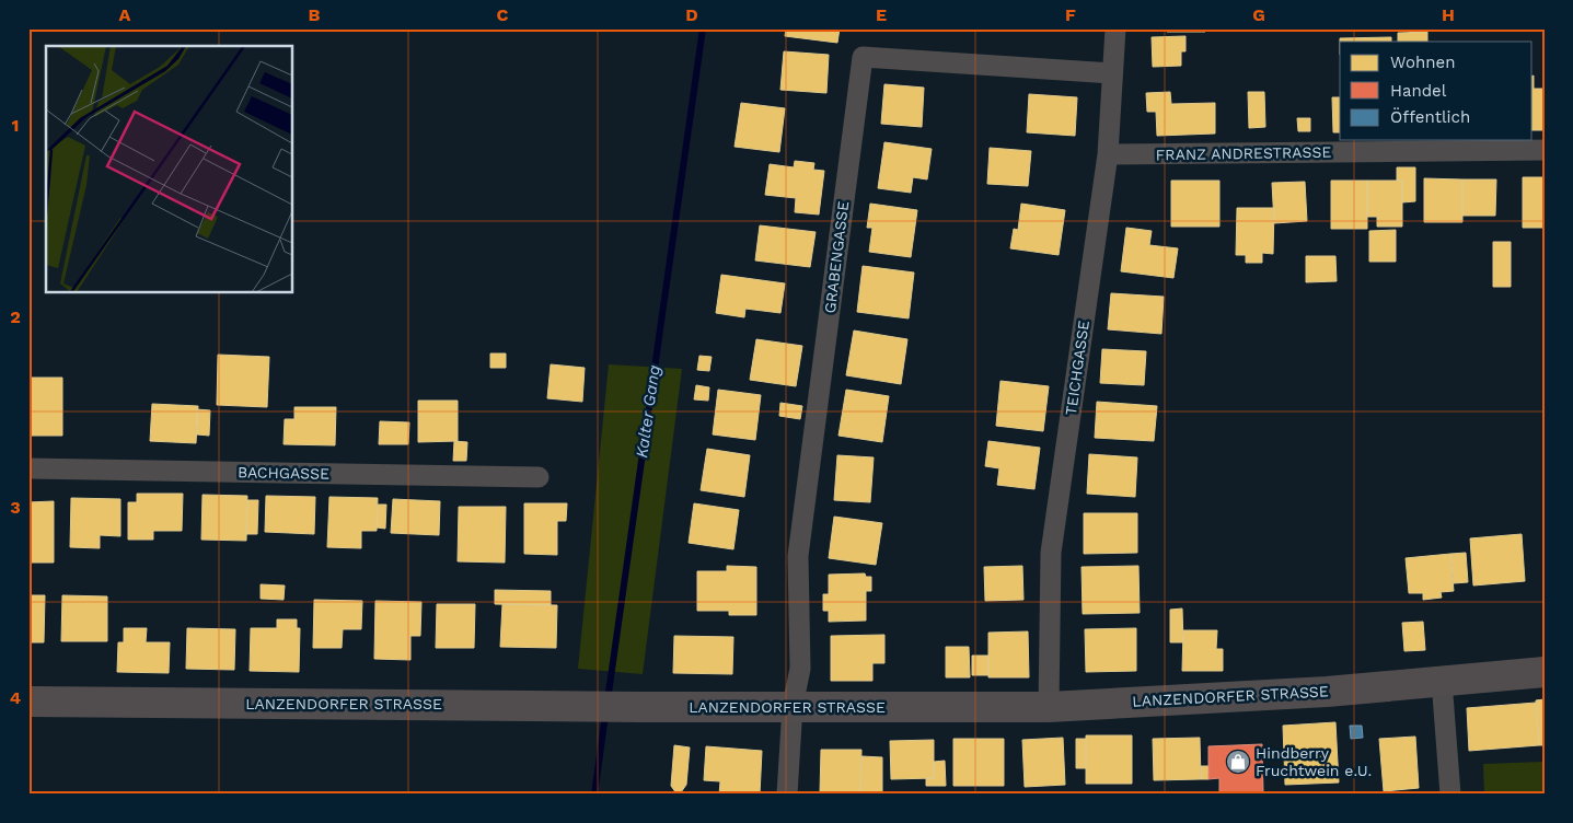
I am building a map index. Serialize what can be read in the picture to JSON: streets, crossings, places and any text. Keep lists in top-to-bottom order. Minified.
{"streets":{"street":["FRANZ ANDRESTRASSE","GRABENGASSE","TEICHGASSE","BACHGASSE","LANZENDORFER STRASSE"]},"crossings":[["FRANZ ANDRESTRASSE","TEICHGASSE"],["GRABENGASSE","TEICHGASSE"],["GRABENGASSE","LANZENDORFER STRASSE"],["TEICHGASSE","LANZENDORFER STRASSE"]],"water":["Kalter Gang"],"places":{"shop":["Hindberry Fruchtwein e.U."]},"legend":["Wohnen","Handel","Öffentlich"],"grid":{"columns":["A","B","C","D","E","F","G","H"],"rows":["1","2","3","4"]}}
